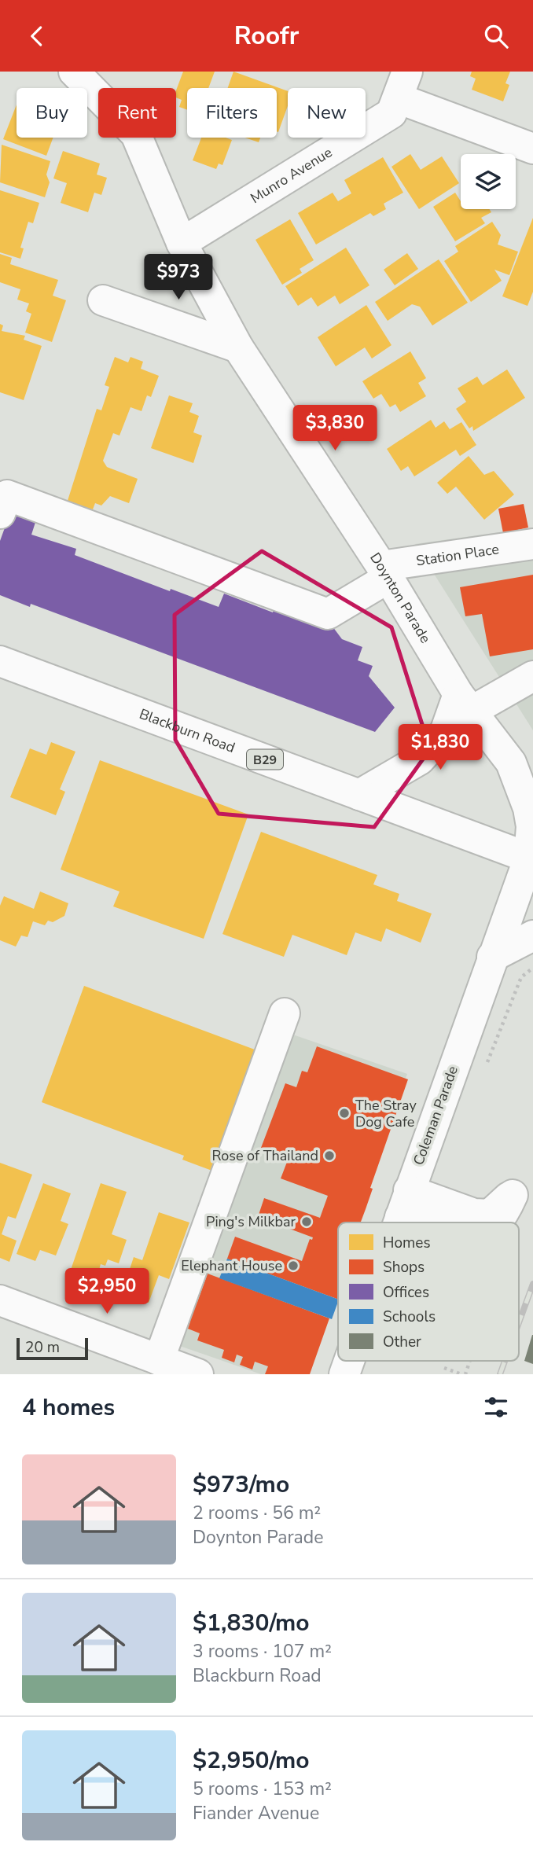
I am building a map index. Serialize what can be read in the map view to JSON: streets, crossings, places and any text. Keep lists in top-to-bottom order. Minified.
{"streets":{"street":["Munro Avenue","Station Place","Doynton Parade","Blackburn Road","B29","Coleman Parade"]},"crossings":[["Munro Avenue","Doynton Parade"],["Station Place","Doynton Parade"],["Doynton Parade","Blackburn Road"],["Doynton Parade","Coleman Parade"],["Blackburn Road","Coleman Parade"]],"places":["The Stray Dog Cafe","Rose of Thailand","Ping's Milkbar","Elephant House"],"legend":["Homes","Shops","Offices","Schools","Other"],"scale_bar":"20 m","page":{"header":"Roofr","chip":["Buy","Rent","Filters","New"],"price":["$973","$3,830","$1,830","$2,950"],"scale":"20 m","heading":"4 homes","list":[{"name":"$973/mo","note":"2 rooms · 56 m² · Doynton Parade"},{"name":"$1,830/mo","note":"3 rooms · 107 m² · Blackburn Road"},{"name":"$2,950/mo","note":"5 rooms · 153 m² · Fiander Avenue"}]}}
